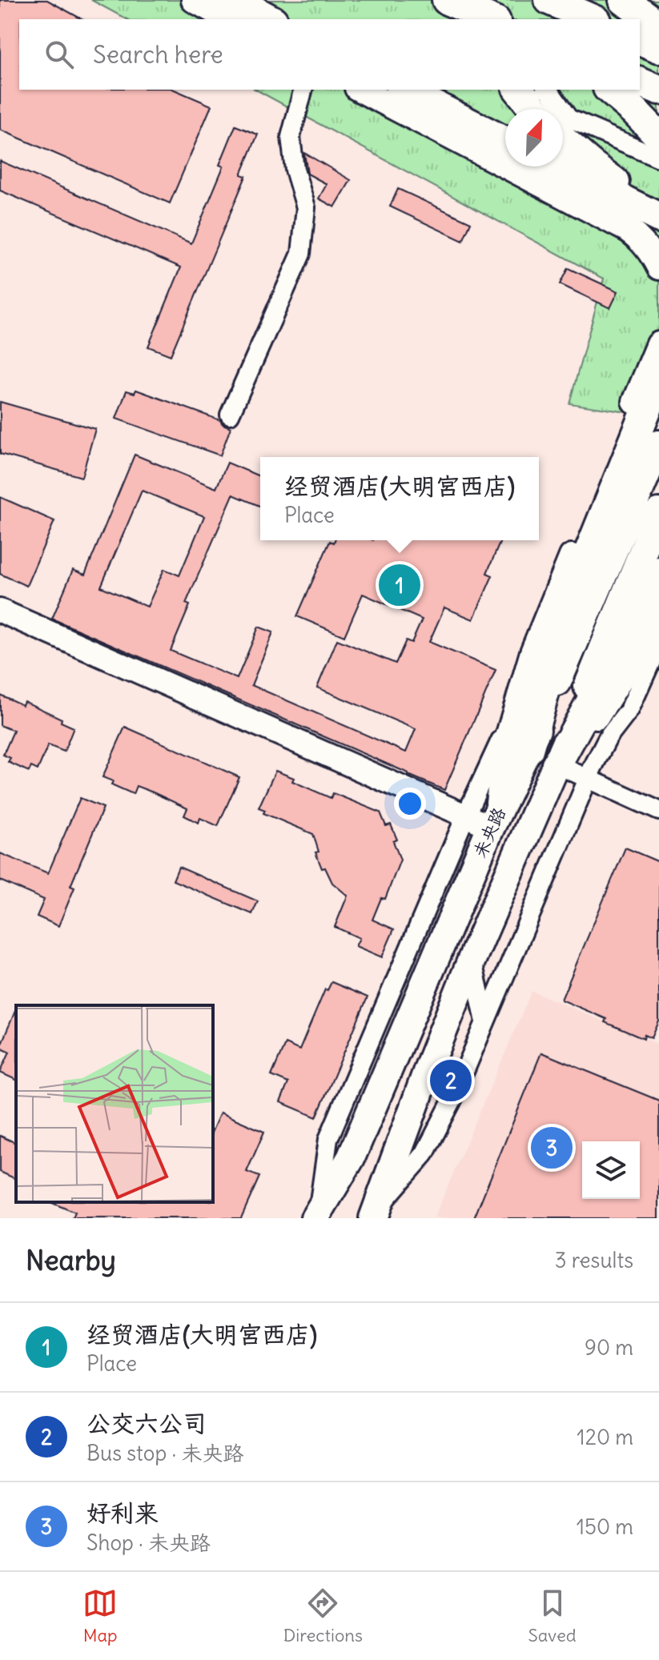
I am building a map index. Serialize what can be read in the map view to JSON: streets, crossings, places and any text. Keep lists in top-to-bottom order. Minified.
{"streets":{"main road":["未央路"]},"north":"top right","page":{"search":"Search here","popup":["经贸酒店(大明宫西店)","Place"],"pins":["1","2","3"],"heading":["Nearby","3 results"],"list":[{"mark":"1","name":"经贸酒店(大明宫西店)","note":"Place","value":"90 m"},{"mark":"2","name":"公交六公司","note":"Bus stop · 未央路","value":"120 m"},{"mark":"3","name":"好利来","note":"Shop · 未央路","value":"150 m"}],"nav":["Map","Directions","Saved"]}}
